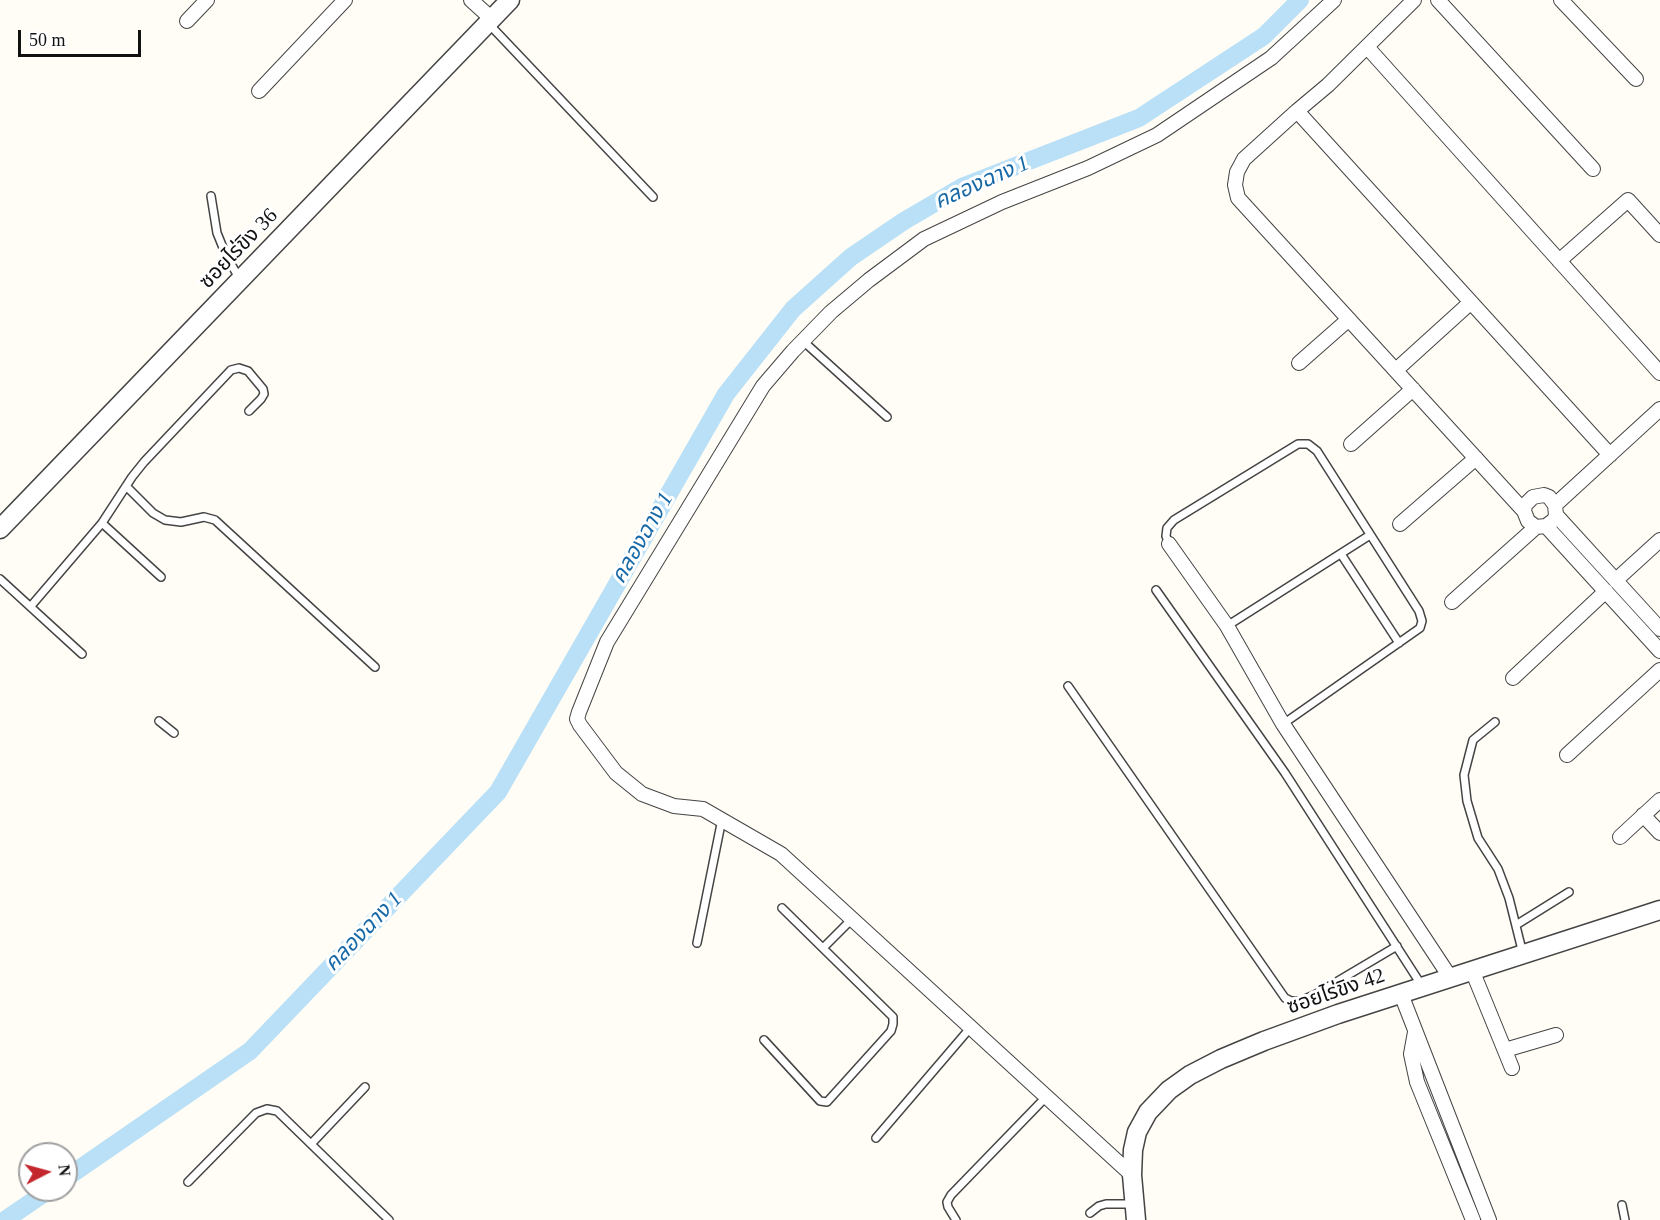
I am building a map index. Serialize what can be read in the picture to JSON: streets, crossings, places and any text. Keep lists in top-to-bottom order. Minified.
{"streets":{"street":["ซอยไร่ขิง 36","ซอยไร่ขิง 42"]},"water":["คลองฉาง 1"],"scale_bar":"50 m","north":"right"}
